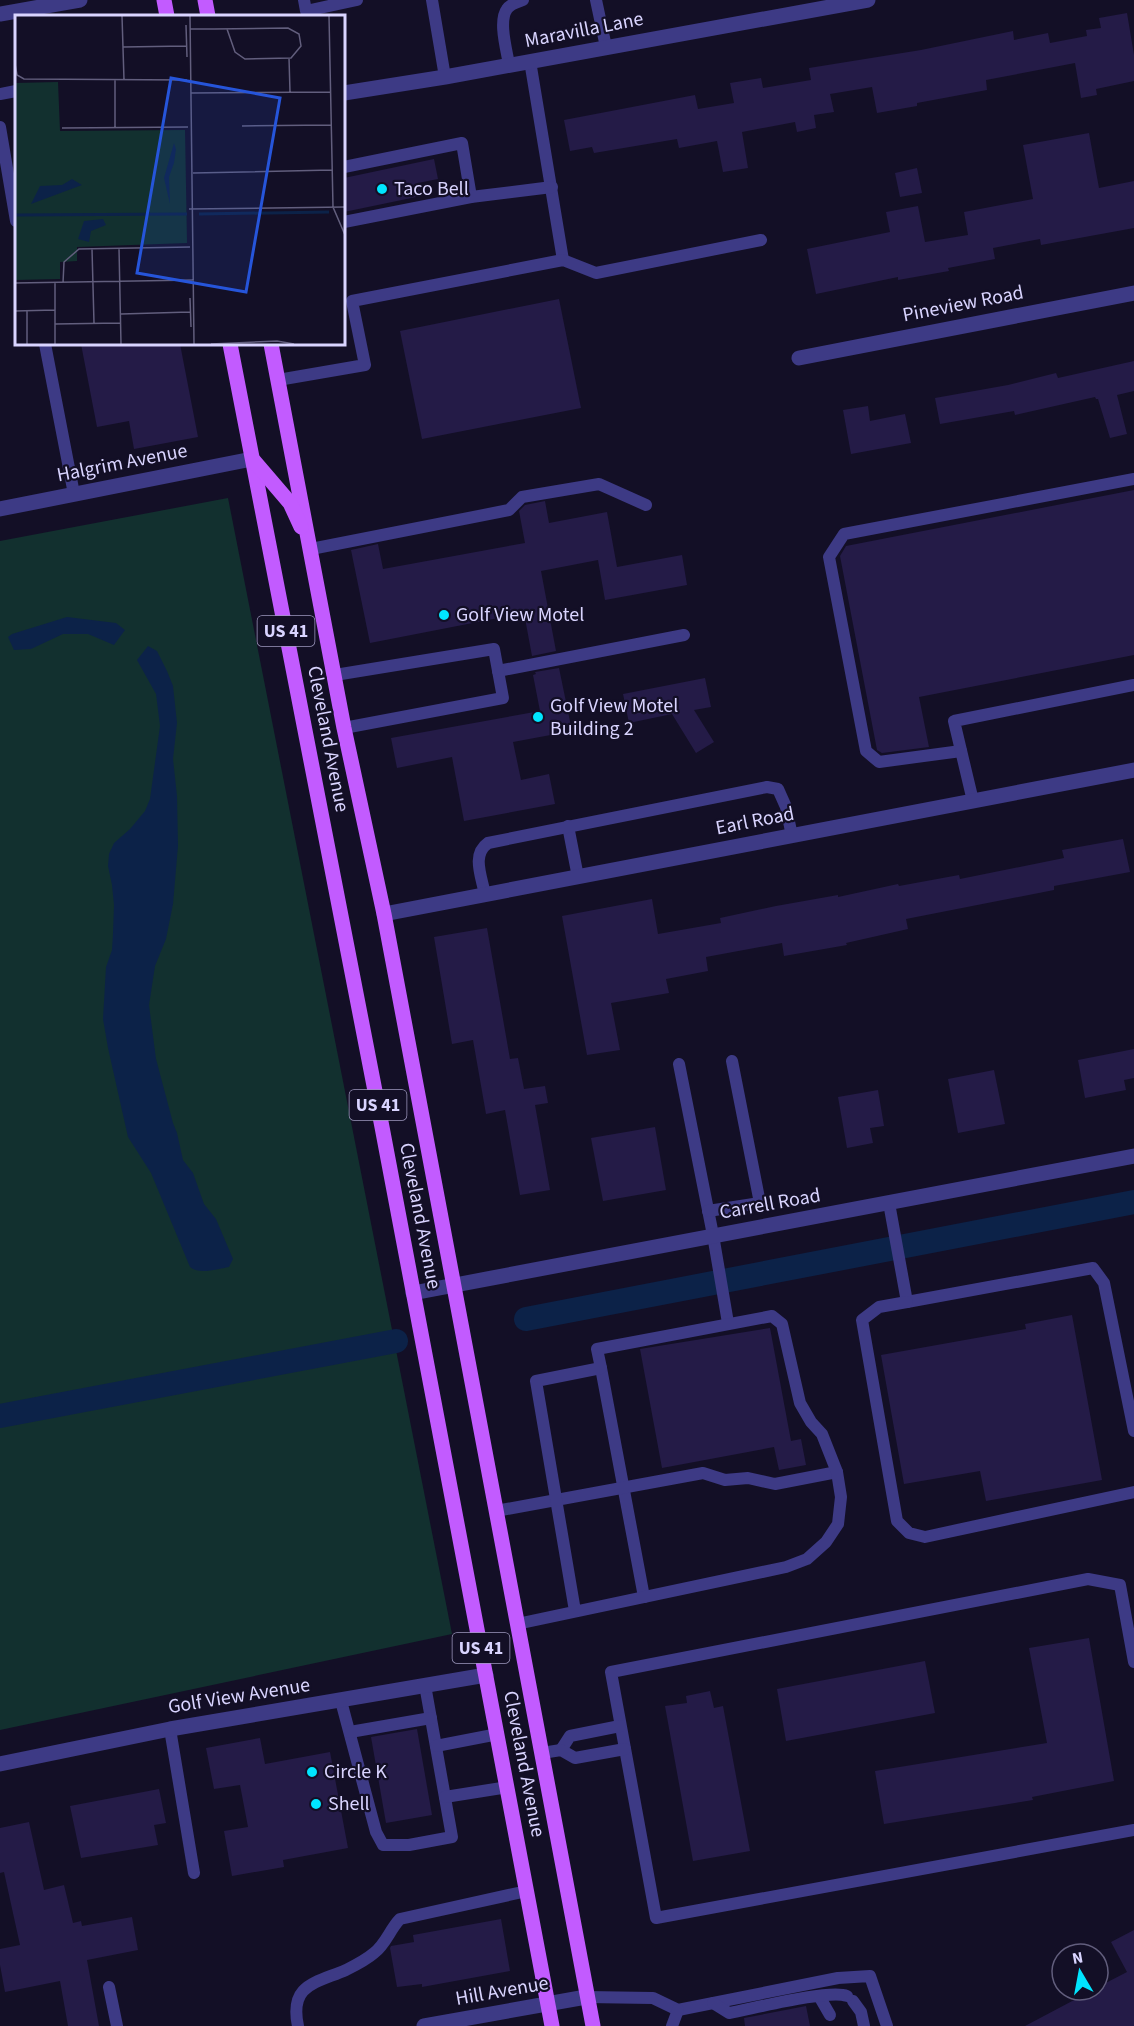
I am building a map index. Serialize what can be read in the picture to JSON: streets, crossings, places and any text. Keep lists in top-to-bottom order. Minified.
{"streets":{"main road":["US 41","Cleveland Avenue"],"street":["Maravilla Lane","Pineview Road","Halgrim Avenue","Earl Road","Carrell Road","Golf View Avenue","Hill Avenue"]},"crossings":[["Halgrim Avenue","Cleveland Avenue"],["Cleveland Avenue","Earl Road"],["Cleveland Avenue","Carrell Road"],["Cleveland Avenue","Golf View Avenue"],["Cleveland Avenue","Hill Avenue"]],"places":["Taco Bell","Golf View Motel","Golf View Motel Building 2","Circle K","Shell"],"north":"top"}
